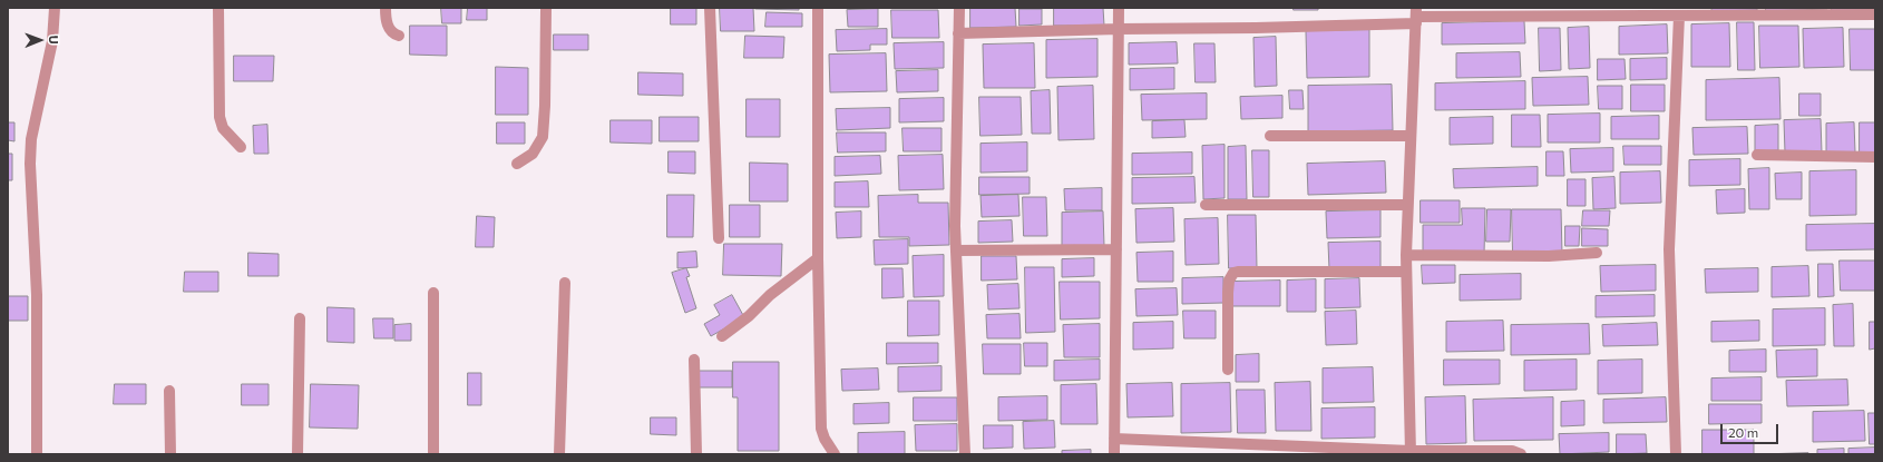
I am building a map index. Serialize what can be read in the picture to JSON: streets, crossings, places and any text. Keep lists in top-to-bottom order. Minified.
{"scale_bar":"20 m","north":"right"}
